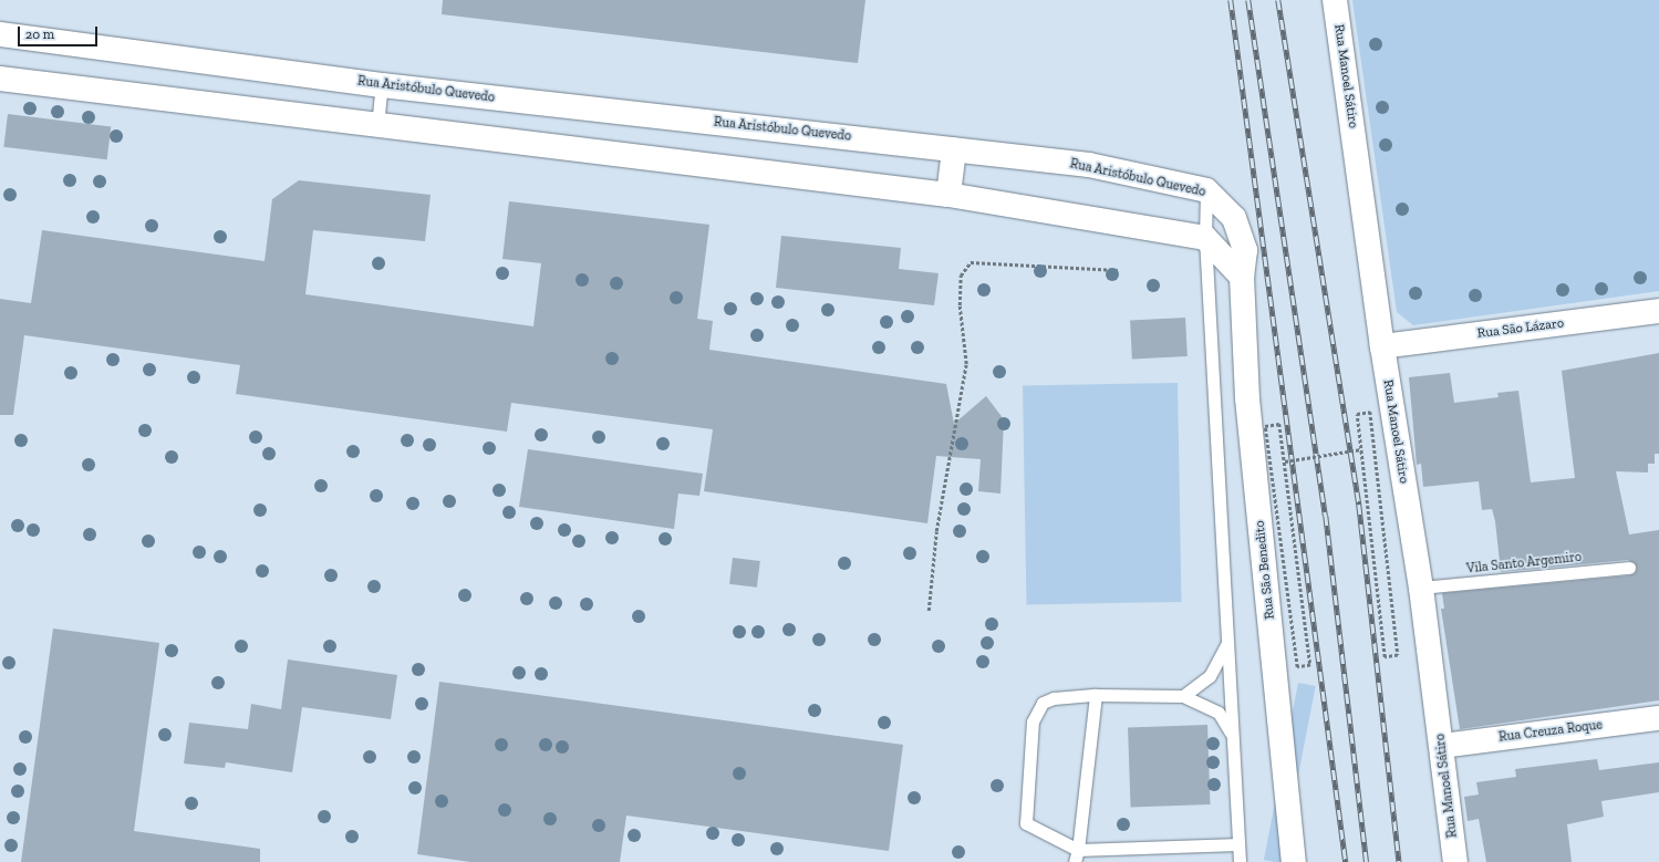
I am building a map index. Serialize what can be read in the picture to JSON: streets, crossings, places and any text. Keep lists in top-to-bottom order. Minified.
{"streets":{"street":["Rua Manoel Sátiro","Rua Aristóbulo Quevedo","Rua São Lázaro","Rua São Benedito","Rua Creuza Roque"],"lane":["Vila Santo Argemiro"]},"crossings":[["Rua Manoel Sátiro","Rua São Lázaro"],["Rua Manoel Sátiro","Vila Santo Argemiro"],["Rua Manoel Sátiro","Rua Creuza Roque"],["Rua Aristóbulo Quevedo","Rua São Benedito"]],"scale_bar":"20 m"}
